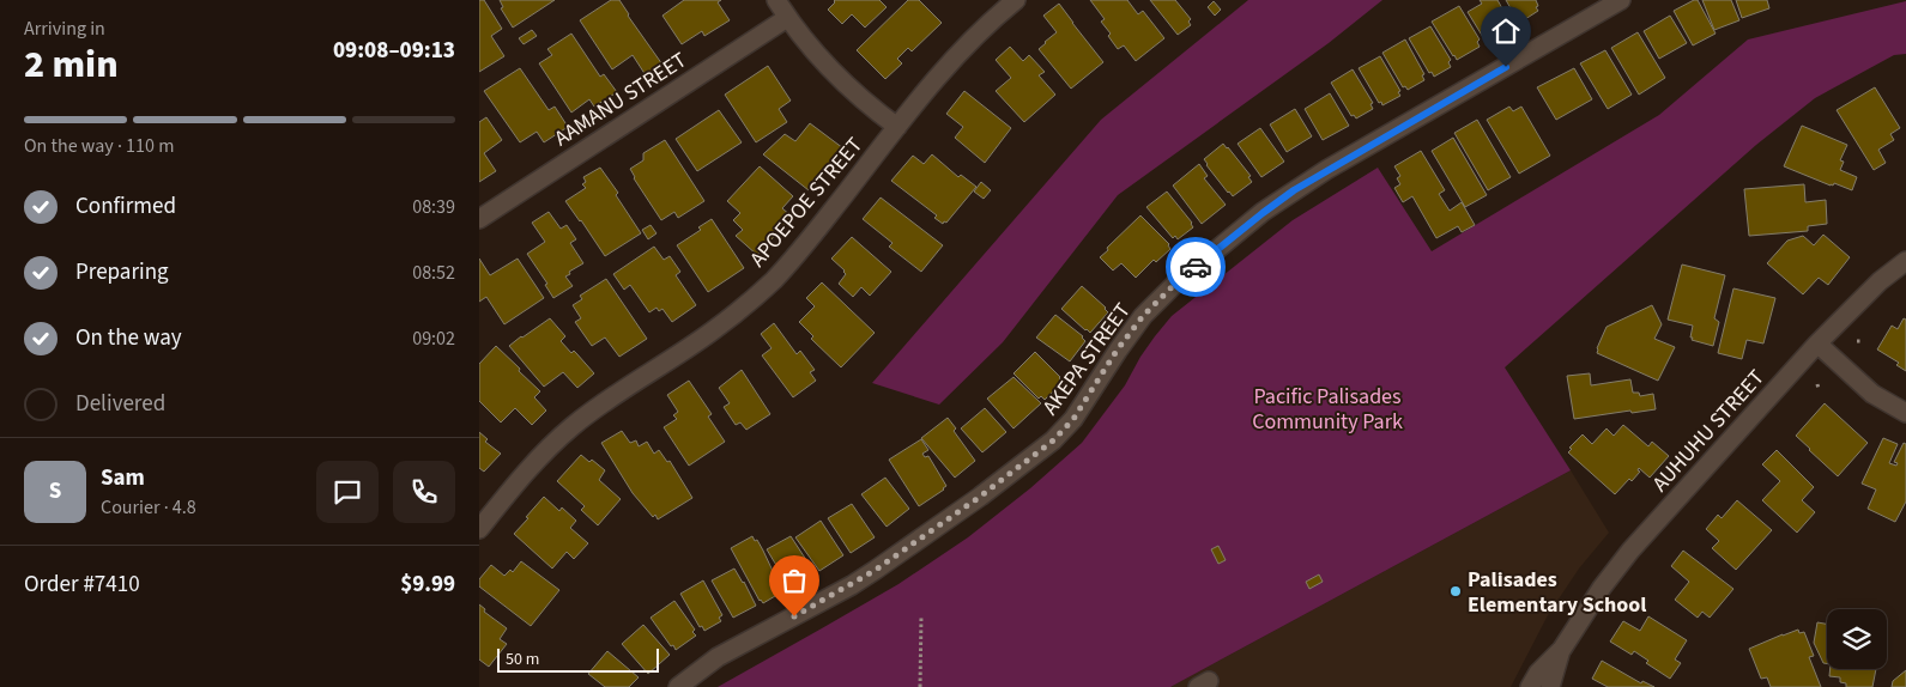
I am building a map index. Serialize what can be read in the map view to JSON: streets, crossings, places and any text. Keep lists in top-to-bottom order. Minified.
{"streets":{"street":["AAMANU STREET","APOEPOE STREET","AKEPA STREET","AUHUHU STREET"]},"parks":["Pacific Palisades Community Park"],"places":["Palisades Elementary School"],"scale_bar":"50 m","page":{"heading":["2 min","Arriving in","09:08–09:13"],"panel":["Sam","Courier · 4.8","Order #7410","$9.99"],"bar":"On the way · 110 m","list":[["Confirmed","08:39"],["Preparing","08:52"],["On the way","09:02"],"Delivered"],"round":"S","scale":"50 m"}}
